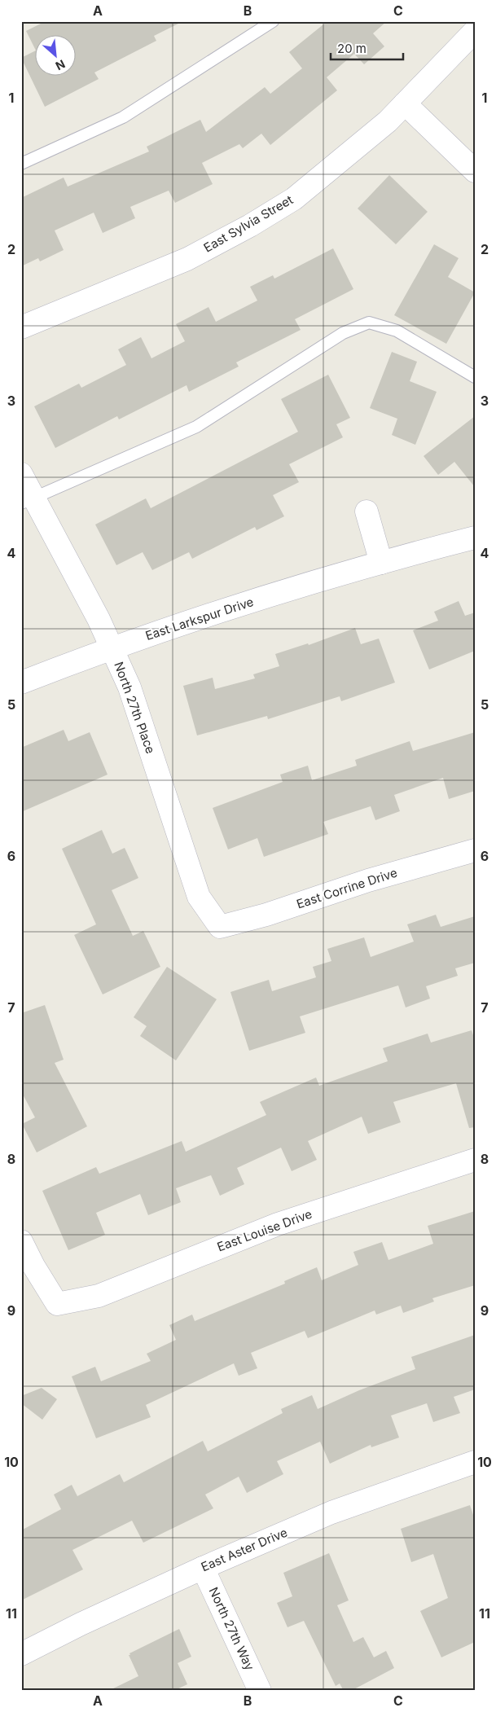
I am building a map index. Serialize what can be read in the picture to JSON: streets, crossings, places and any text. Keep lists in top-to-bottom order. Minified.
{"streets":{"street":["East Sylvia Street","East Larkspur Drive","North 27th Place","East Corrine Drive","East Louise Drive","East Aster Drive","North 27th Way"]},"crossings":[["East Larkspur Drive","North 27th Place"],["North 27th Place","East Corrine Drive"],["East Aster Drive","North 27th Way"]],"scale_bar":"20 m","north":"bottom right","grid":{"columns":["A","B","C"],"rows":["1","2","3","4","5","6","7","8","9","10","11"]}}
